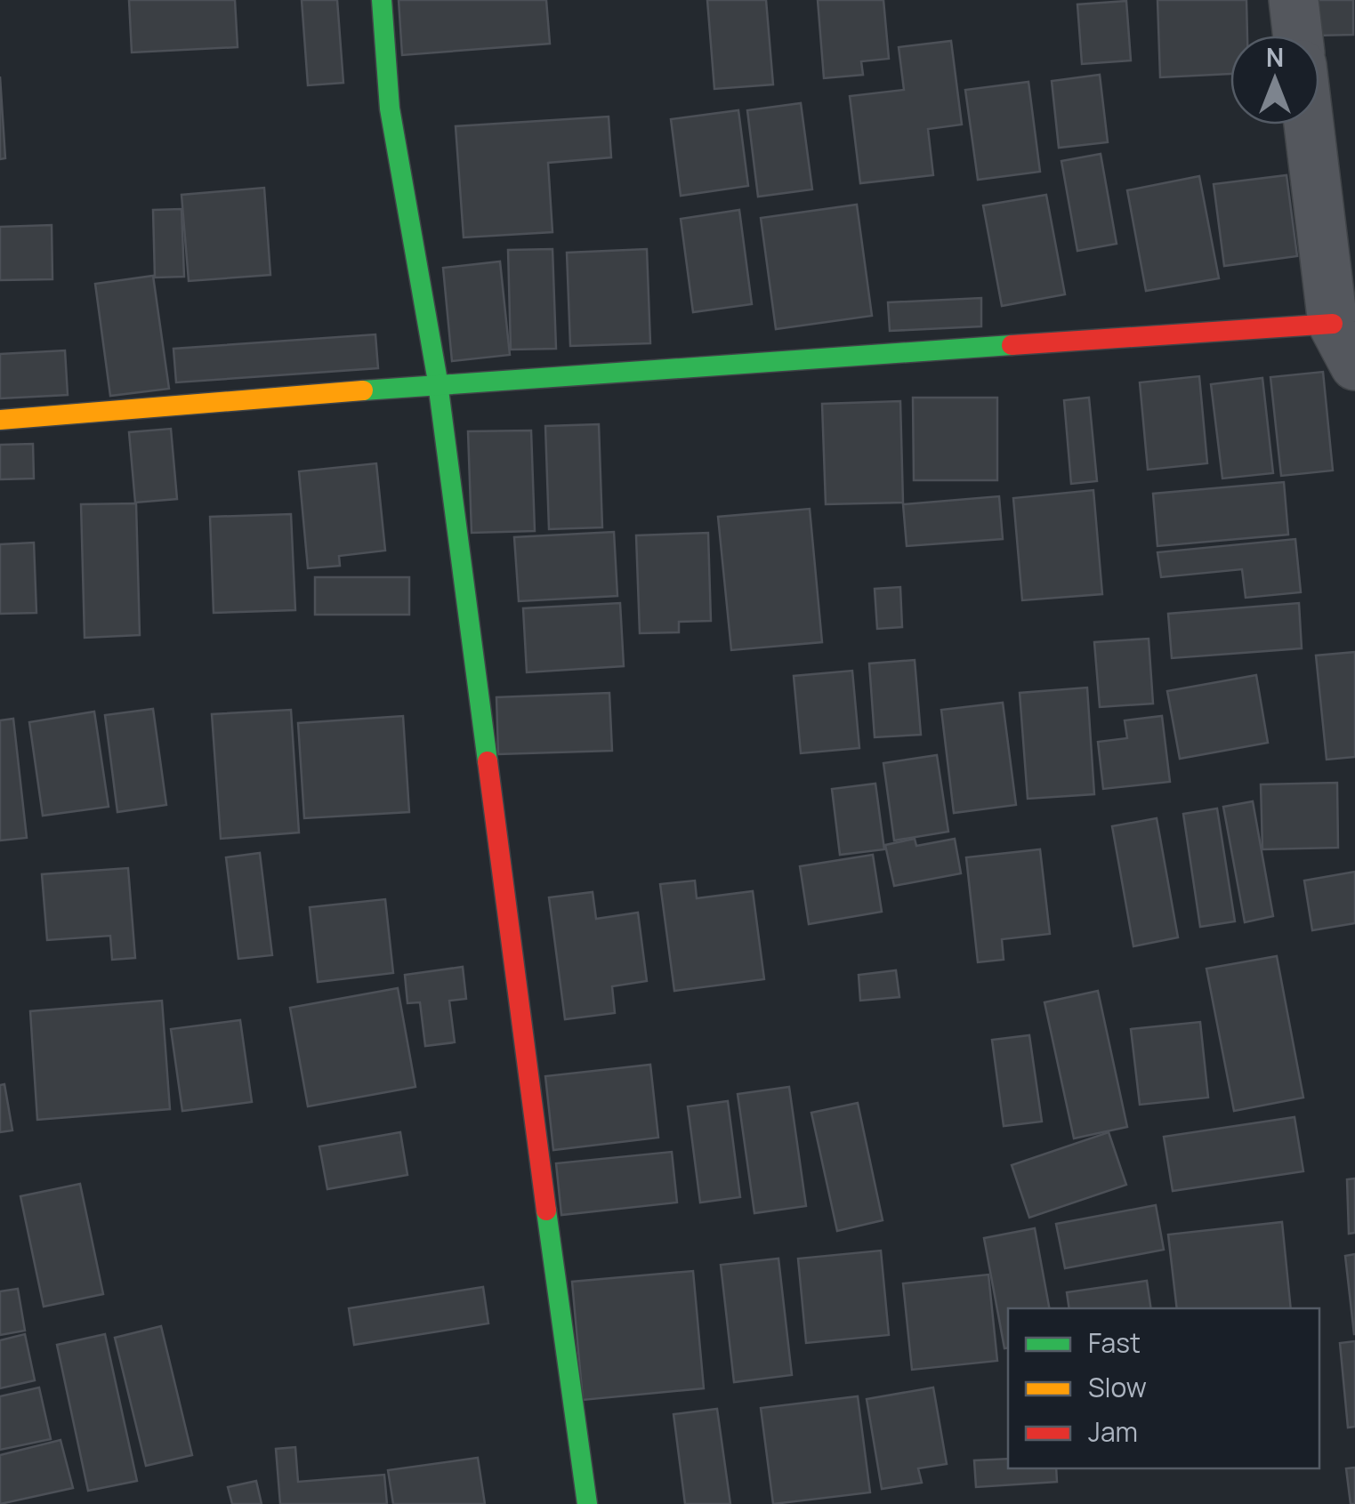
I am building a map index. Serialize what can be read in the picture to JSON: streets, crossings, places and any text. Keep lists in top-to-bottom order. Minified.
{"legend":["Fast","Slow","Jam"],"north":"top"}
